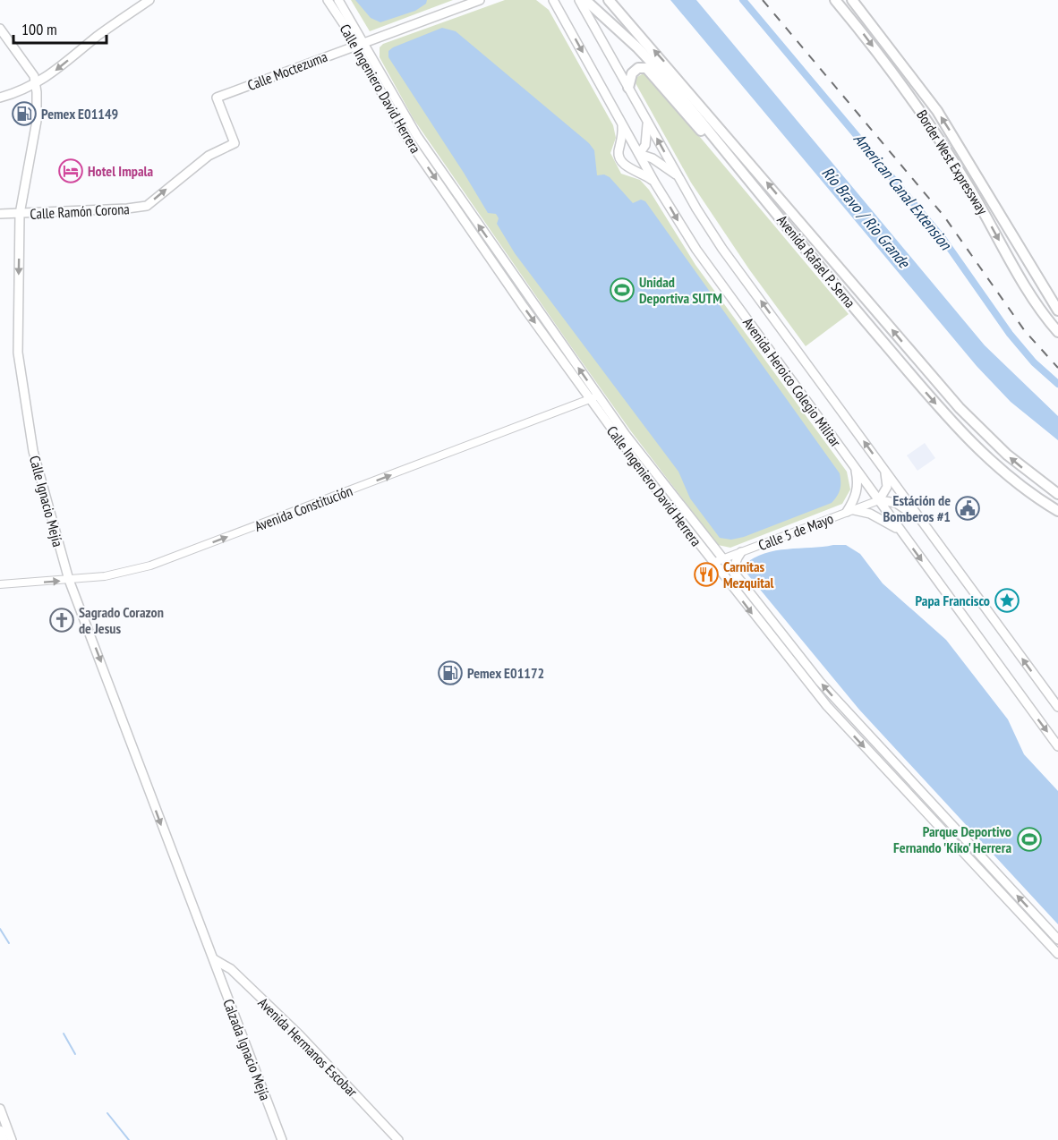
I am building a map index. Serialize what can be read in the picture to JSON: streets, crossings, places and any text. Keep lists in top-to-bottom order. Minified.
{"streets":{"highway":["Border West Expressway","Avenida Rafael P. Serna"],"main road":["Calle Moctezuma","Calle Ingeniero David Herrera","Calle Ramón Corona","Avenida Heroico Colegio Militar","Calle Ignacio Mejía","Avenida Hermanos Escobar","Calzada Ignacio Mejía"],"street":["Avenida Constitución","Calle 5 de Mayo"]},"crossings":[["Calle Moctezuma","Calle Ingeniero David Herrera"],["Calle Moctezuma","Calle Ramón Corona"],["Calle Ingeniero David Herrera","Avenida Constitución"],["Calle Ingeniero David Herrera","Calle 5 de Mayo"],["Calle Ramón Corona","Calle Ignacio Mejía"],["Avenida Heroico Colegio Militar","Calle 5 de Mayo"],["Calle Ignacio Mejía","Avenida Constitución"],["Calle Ignacio Mejía","Avenida Hermanos Escobar"],["Calle Ignacio Mejía","Calzada Ignacio Mejía"],["Avenida Hermanos Escobar","Calzada Ignacio Mejía"]],"one_way":["Calle Ramón Corona","Calle Ignacio Mejía","Avenida Constitución"],"water":["American Canal Extension","Río Bravo / Rio Grande"],"places":{"fuel station":["Pemex E01149","Pemex E01172"],"hotel":["Hotel Impala"],"sports":["Unidad Deportiva SUTM","Parque Deportivo Fernando 'Kiko' Herrera"],"public building":["Estáción de Bomberos #1"],"restaurant":["Carnitas Mezquital"],"place":["Papa Francisco"],"church":["Sagrado Corazon de Jesus"]},"scale_bar":"100 m"}
